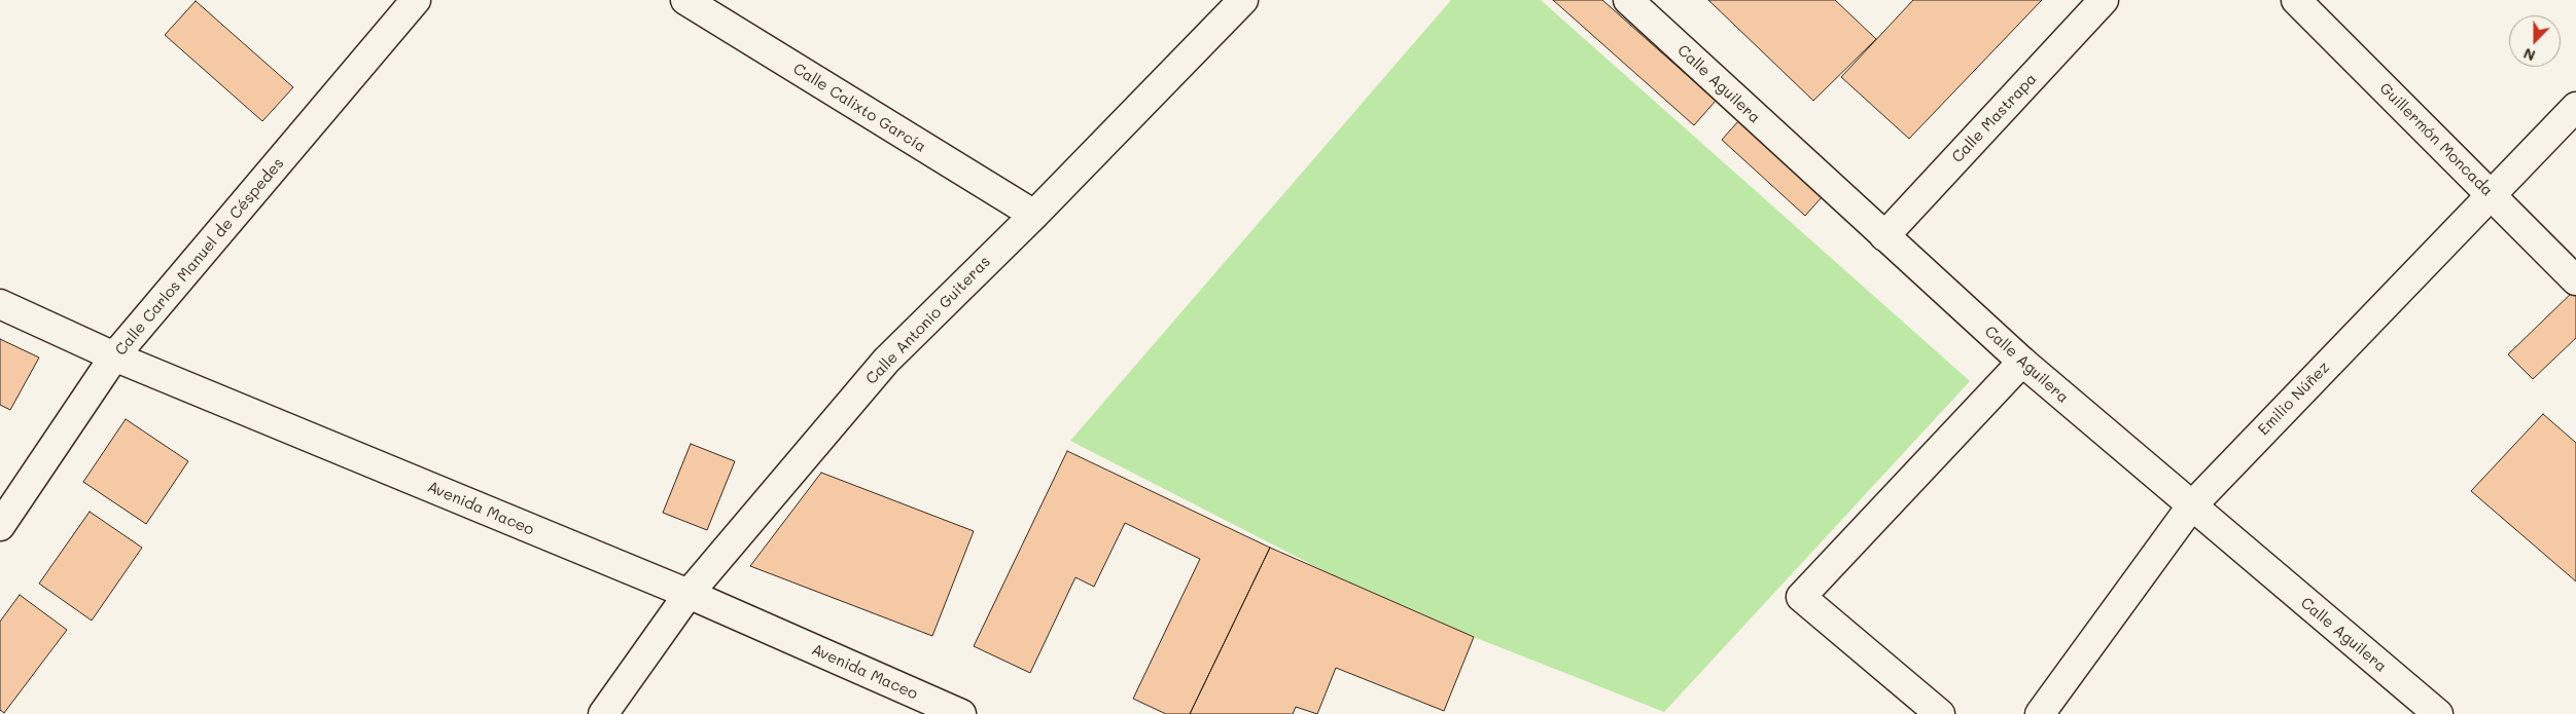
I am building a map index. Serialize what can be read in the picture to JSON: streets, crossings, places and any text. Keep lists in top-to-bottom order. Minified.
{"streets":{"street":["Calle Aguilera","Calle Calixto García","Calle Mastrapa","Guillermón Moncada","Calle Carlos Manuel de Céspedes","Calle Antonio Guiteras","Emilio Núñez","Avenida Maceo"]},"crossings":[["Calle Aguilera","Calle Mastrapa"],["Calle Aguilera","Emilio Núñez"],["Calle Calixto García","Calle Antonio Guiteras"],["Guillermón Moncada","Emilio Núñez"],["Calle Carlos Manuel de Céspedes","Avenida Maceo"],["Calle Antonio Guiteras","Avenida Maceo"]],"north":"bottom"}
